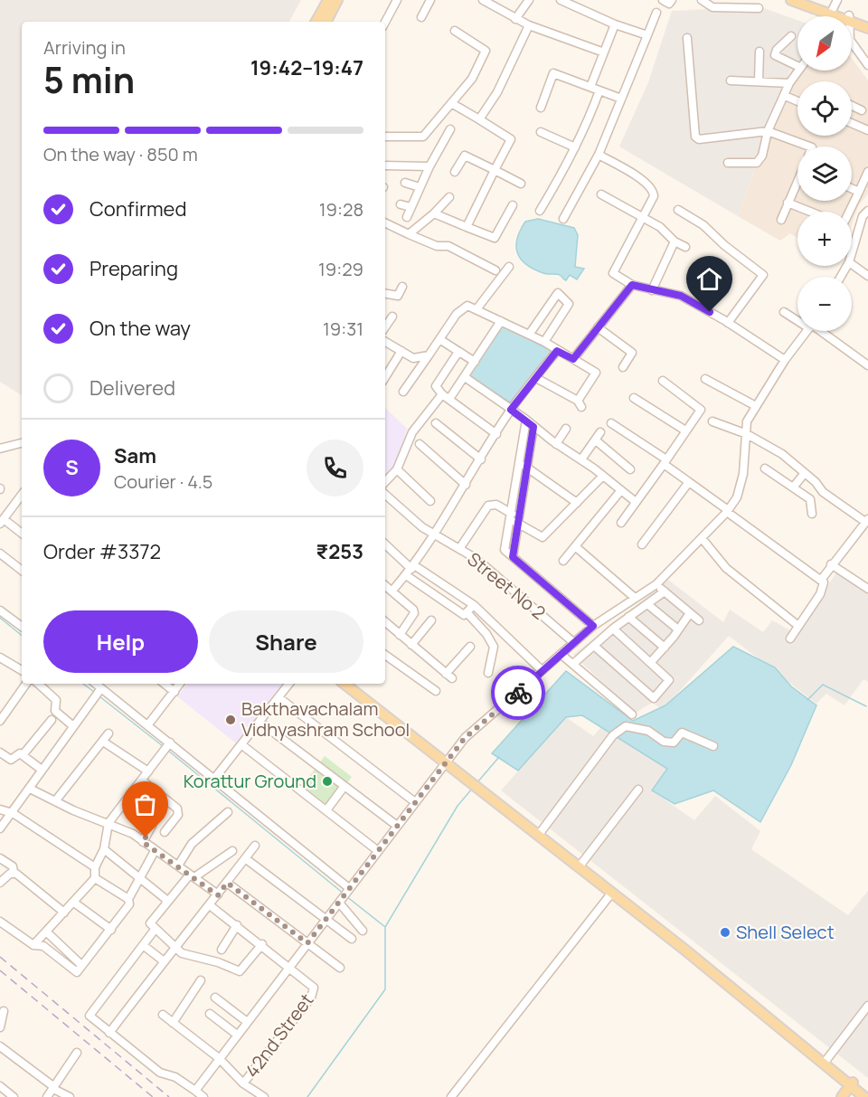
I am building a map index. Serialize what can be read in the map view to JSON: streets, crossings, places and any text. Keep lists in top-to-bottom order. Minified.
{"streets":{"street":["Street No 2","42nd Street"]},"places":["Bakthavachalam Vidhyashram School","Korattur Ground","Shell Select"],"north":"bottom left","page":{"map_buttons":["+","−"],"heading":["5 min","Arriving in","19:42–19:47"],"panel":["Sam","Courier · 4.5","Order #3372","₹253"],"bar":"On the way · 850 m","list":[["Confirmed","19:28"],["Preparing","19:29"],["On the way","19:31"],"Delivered"],"round":"S","buttons":["Help","Share"]}}
